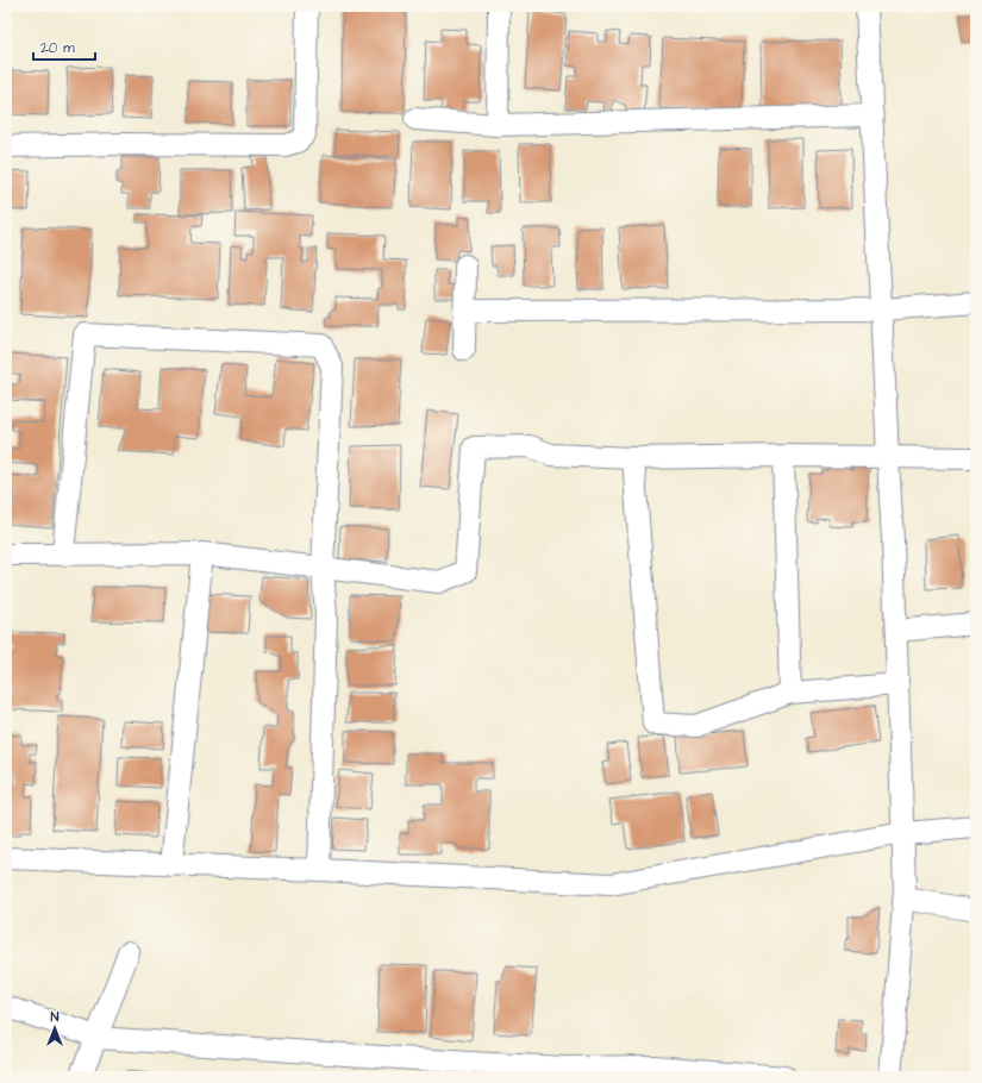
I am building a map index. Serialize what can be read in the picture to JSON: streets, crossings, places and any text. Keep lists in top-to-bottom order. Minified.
{"scale_bar":"20 m","north":"top"}
